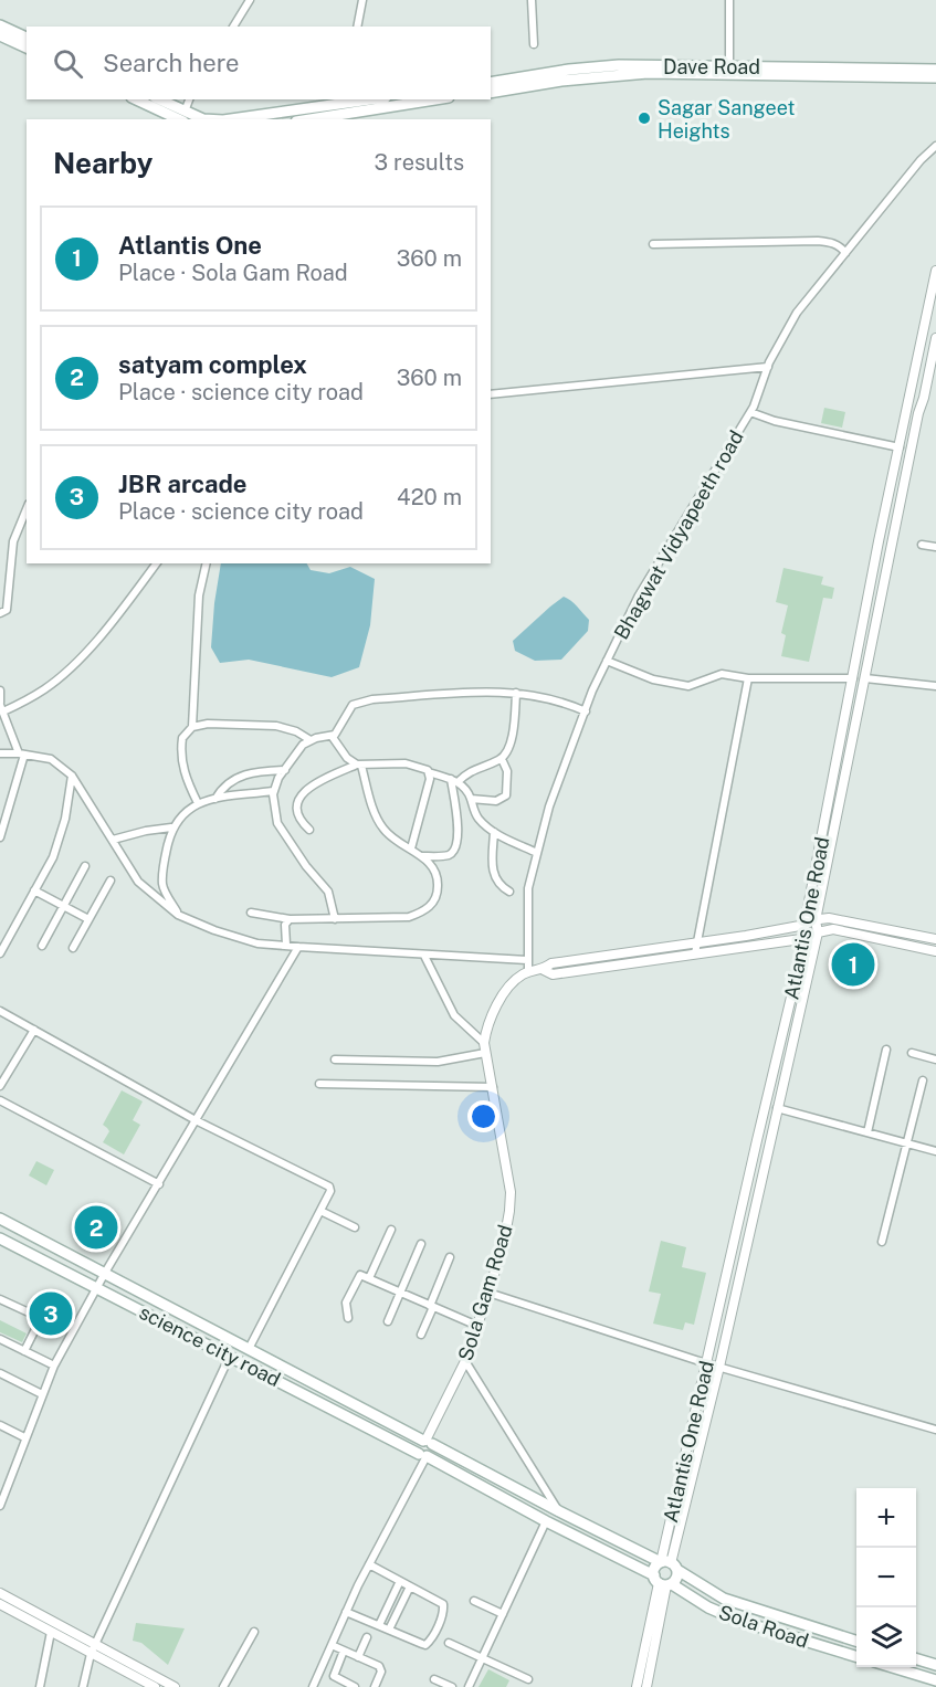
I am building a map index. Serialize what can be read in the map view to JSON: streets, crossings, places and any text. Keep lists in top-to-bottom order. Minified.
{"streets":{"main road":["Dave Road","science city road","Sola Road"],"street":["Bhagwat Vidyapeeth road","Atlantis One Road","Sola Gam Road"]},"crossings":[["Atlantis One Road","Sola Road"],["Sola Gam Road","Sola Road"],["science city road","Sola Road"]],"places":["Sagar Sangeet Heights"],"page":{"search":"Search here","heading":["Nearby","3 results"],"list":[{"mark":"1","name":"Atlantis One","note":"Place · Sola Gam Road","value":"360 m"},{"mark":"2","name":"satyam complex","note":"Place · science city road","value":"360 m"},{"mark":"3","name":"JBR arcade","note":"Place · science city road","value":"420 m"}],"pins":["1","2","3"],"map_buttons":["+","−"]}}
